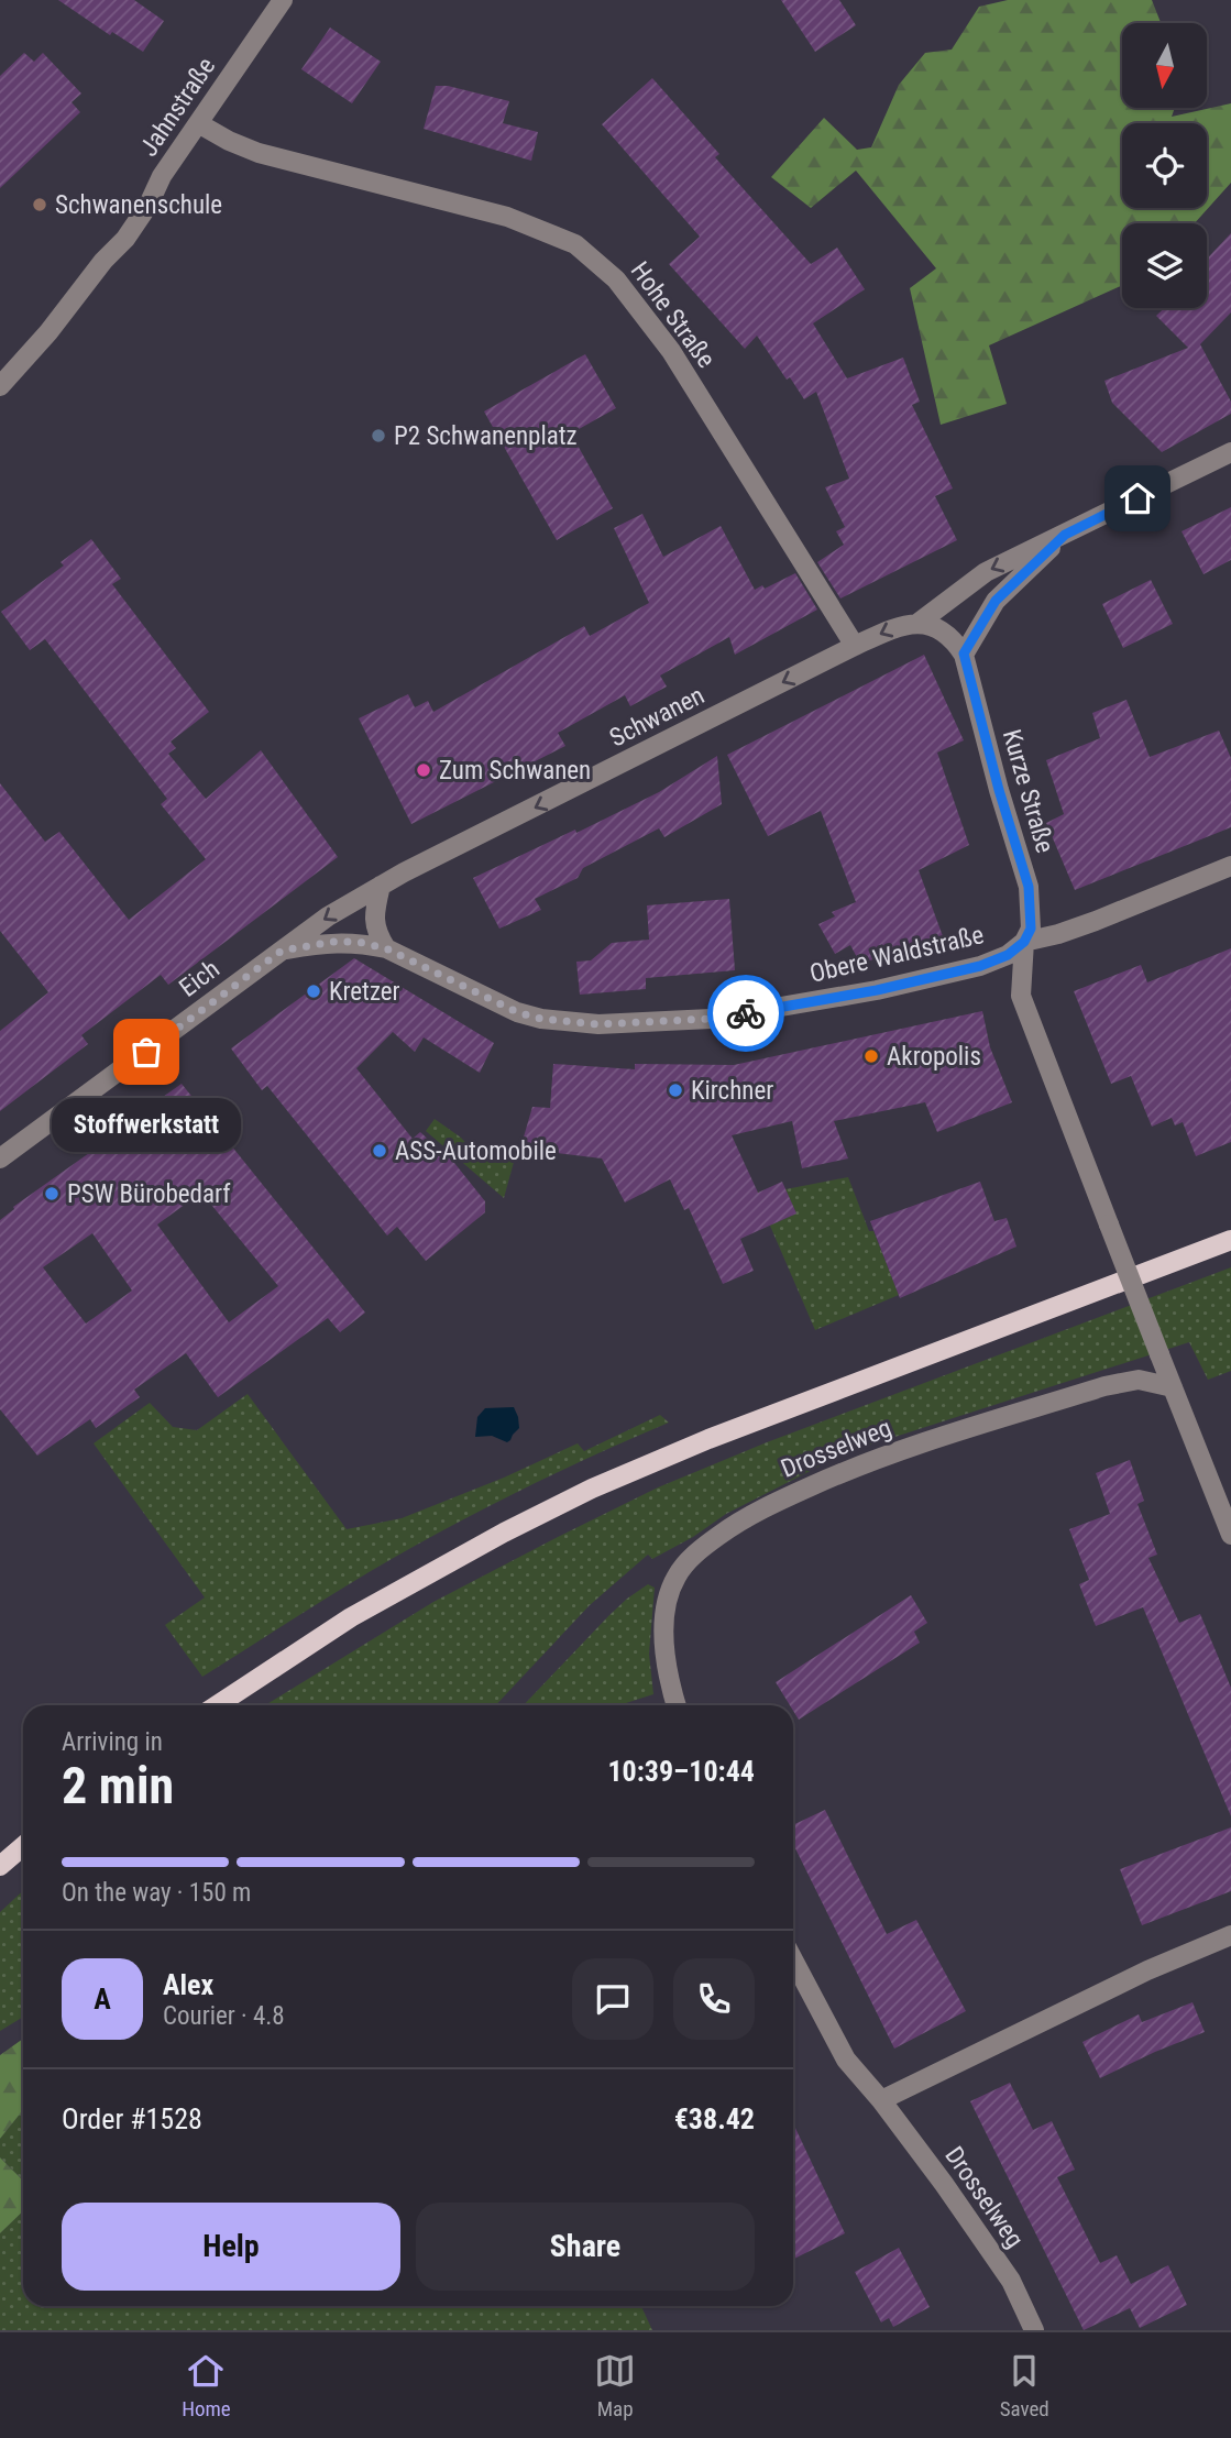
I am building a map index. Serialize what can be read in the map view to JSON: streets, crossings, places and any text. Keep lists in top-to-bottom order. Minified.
{"streets":{"street":["Jahnstraße","Hohe Straße","Schwanen","Kurze Straße","Obere Waldstraße","Eich","Drosselweg"]},"crossings":[["Jahnstraße","Hohe Straße"],["Hohe Straße","Schwanen"],["Schwanen","Kurze Straße"],["Schwanen","Eich"],["Kurze Straße","Obere Waldstraße"],["Obere Waldstraße","Eich"],["Obere Waldstraße","Drosselweg"]],"one_way":["Schwanen"],"places":["Schwanenschule","P2 Schwanenplatz","Zum Schwanen","Kretzer","Stoffwerkstatt","Akropolis","Kirchner","ASS-Automobile","PSW Bürobedarf"],"north":"bottom","page":{"bubble":"Stoffwerkstatt","heading":["2 min","Arriving in","10:39–10:44"],"panel":["Alex","Courier · 4.8","Order #1528","€38.42"],"bar":"On the way · 150 m","round":"A","buttons":["Help","Share"],"tabs":["Home","Map","Saved"]}}
